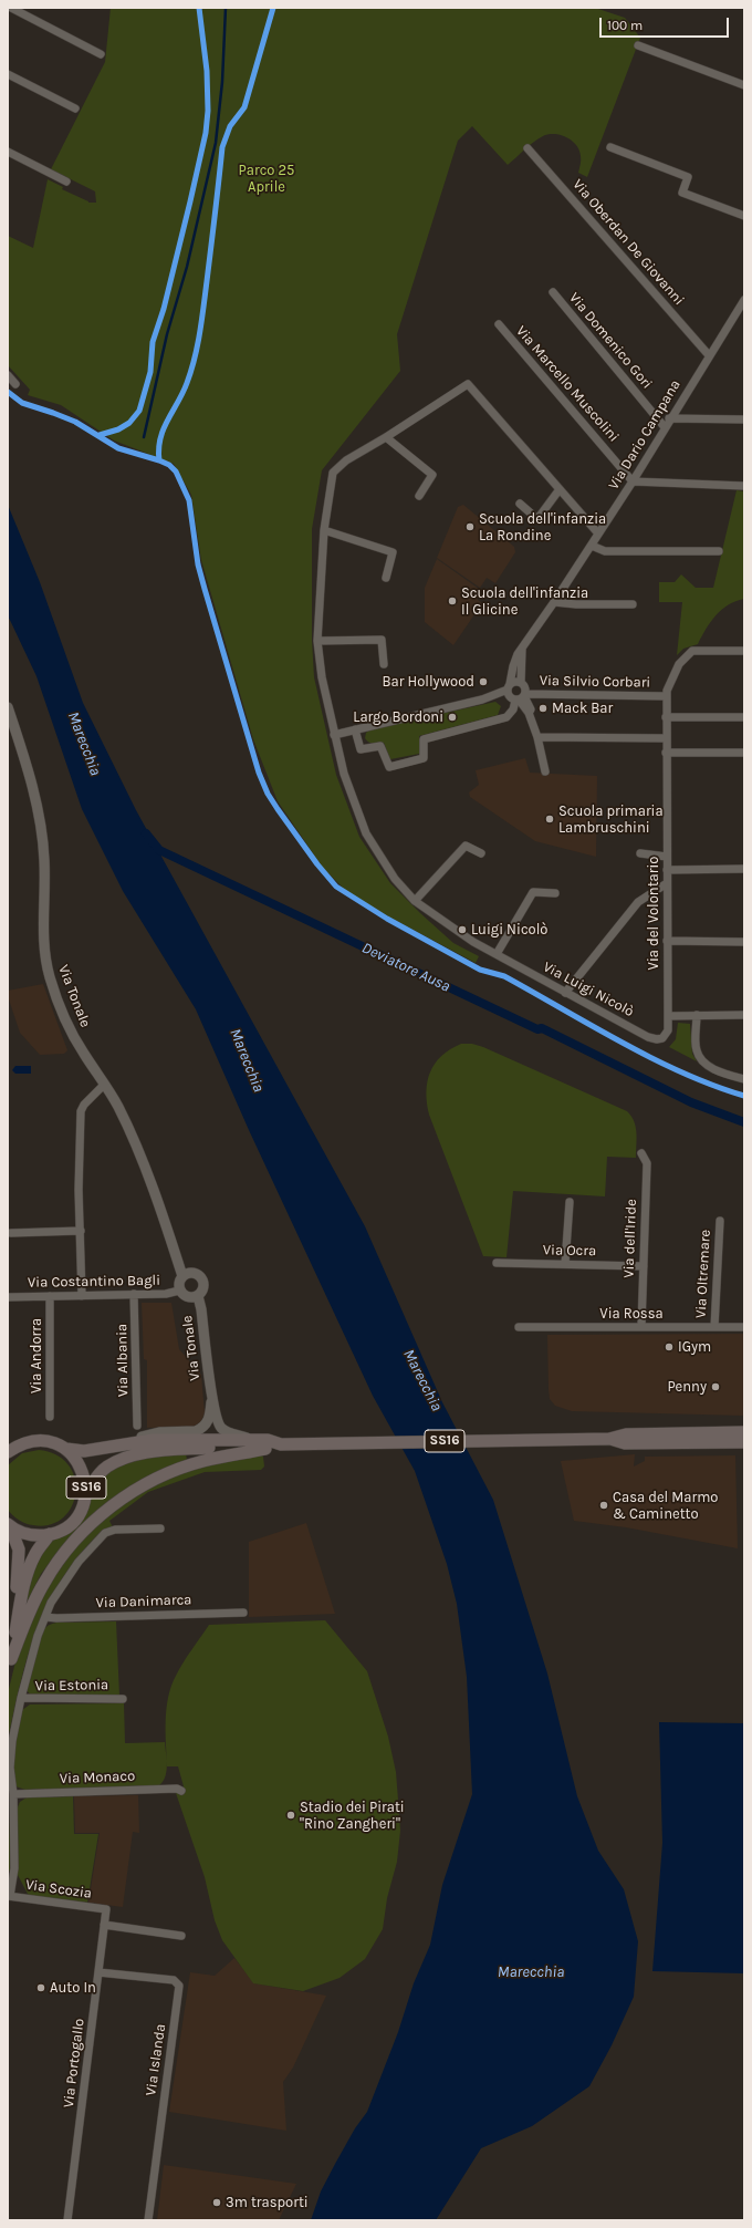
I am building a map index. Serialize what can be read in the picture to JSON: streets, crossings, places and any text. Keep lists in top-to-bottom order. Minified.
{"streets":{"main road":["SS16"],"street":["Via Oberdan De Giovanni","Via Domenico Gori","Via Marcello Muscolini","Via Dario Campana","Via Silvio Corbari","Via del Volontario","Via Luigi Nicolò","Via Tonale","Via dell'Iride","Via Ocra","Via Oltremare","Via Costantino Bagli","Via Rossa","Via Andorra","Via Albania","Via Danimarca","Via Estonia","Via Monaco","Via Scozia","Via Islanda","Via Portogallo"]},"crossings":[["Via Oberdan De Giovanni","Via Dario Campana"],["Via Domenico Gori","Via Dario Campana"],["Via Marcello Muscolini","Via Dario Campana"],["Via Silvio Corbari","Via del Volontario"],["Via del Volontario","Via Luigi Nicolò"],["Via Tonale","Via Costantino Bagli"],["Via Tonale","SS16"],["Via dell'Iride","Via Ocra"],["Via dell'Iride","Via Rossa"],["Via Oltremare","Via Rossa"],["Via Costantino Bagli","Via Andorra"],["Via Costantino Bagli","Via Albania"],["Via Scozia","Via Portogallo"],["Via Islanda","Via Portogallo"]],"water":["Marecchia","Deviatore Ausa"],"parks":["Parco 25 Aprile"],"places":["Scuola dell'infanzia La Rondine","Scuola dell'infanzia Il Glicine","Bar Hollywood","Mack Bar","Largo Bordoni","Scuola primaria Lambruschini","Luigi Nicolò","IGym","Penny","Casa del Marmo & Caminetto","Stadio dei Pirati \"Rino Zangheri\"","Auto In","3m trasporti"],"scale_bar":"100 m"}
